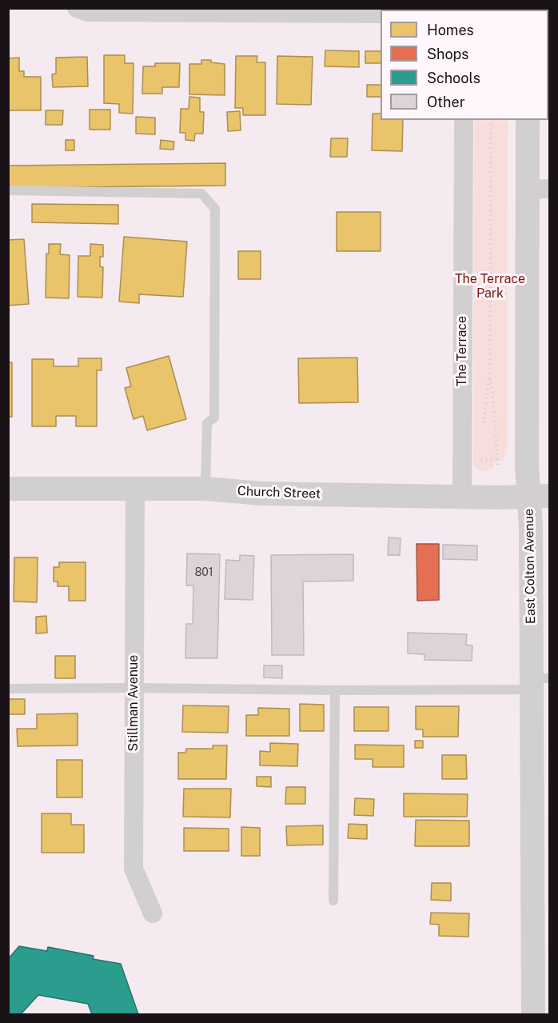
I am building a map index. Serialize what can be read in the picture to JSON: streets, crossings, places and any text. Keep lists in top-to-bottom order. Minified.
{"streets":{"street":["The Terrace","Church Street","East Colton Avenue","Stillman Avenue"]},"crossings":[["The Terrace","Church Street"],["Church Street","East Colton Avenue"],["Church Street","Stillman Avenue"]],"parks":["The Terrace Park"],"house_numbers":["801"],"legend":["Homes","Shops","Schools","Other"]}
